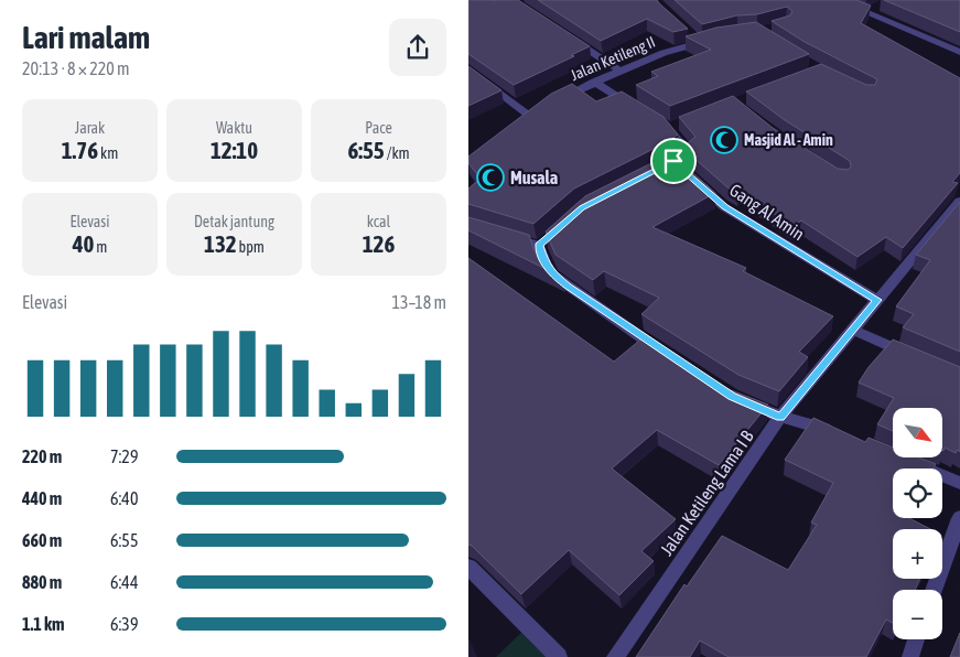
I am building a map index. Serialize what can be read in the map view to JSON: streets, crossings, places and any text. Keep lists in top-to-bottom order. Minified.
{"streets":{"street":["Jalan Ketileng II","Gang Al Amin","Jalan Ketileng Lama I B"]},"crossings":[["Gang Al Amin","Jalan Ketileng Lama I B"]],"places":{"mosque":["Masjid Al - Amin","Musala"]},"north":"bottom right","page":{"heading":["Lari malam","20:13 · 8 × 220 m"],"stats":[["Jarak","1.76 km"],["Waktu","12:10"],["Pace","6:55 /km"],["Elevasi","40 m"],["Detak jantung","132 bpm"],["kcal","126"]],"chart":["Elevasi","13–18 m"],"map_buttons":["+","−"],"list":[{"name":"220 m","note":"7:29"},{"name":"440 m","note":"6:40"},{"name":"660 m","note":"6:55"},{"name":"880 m","note":"6:44"},{"name":"1.1 km","note":"6:39"}]}}
